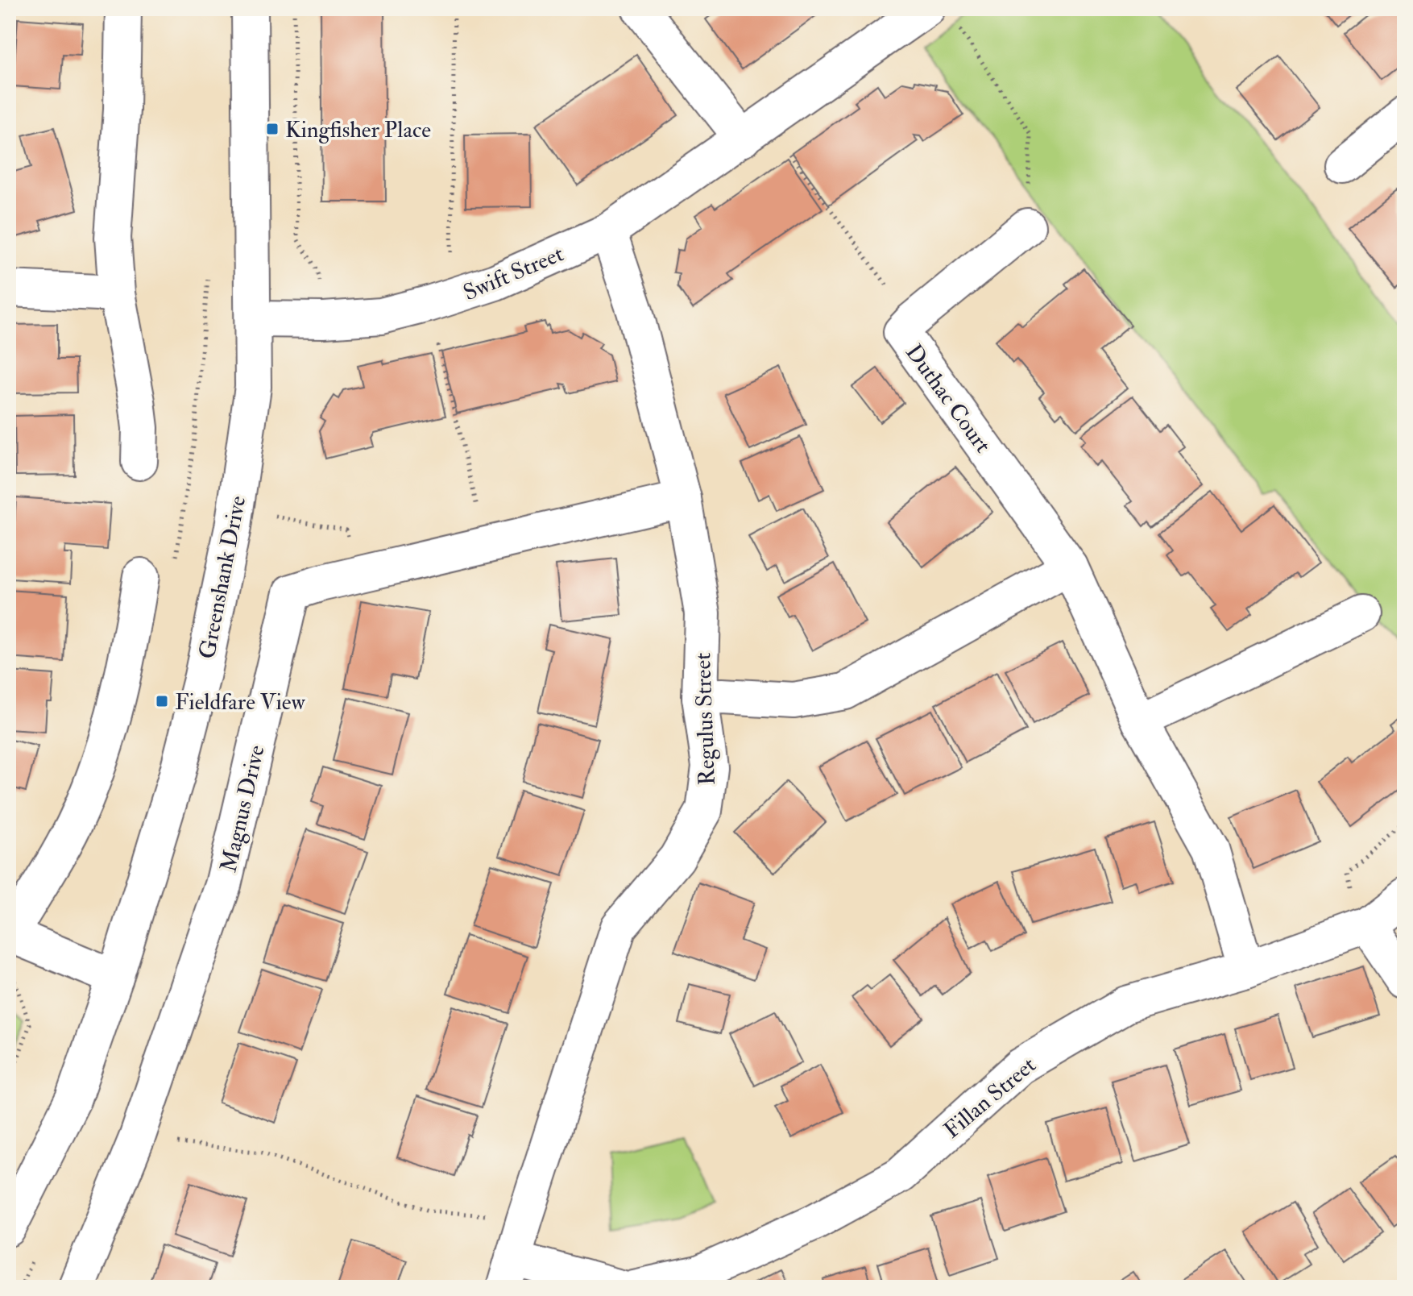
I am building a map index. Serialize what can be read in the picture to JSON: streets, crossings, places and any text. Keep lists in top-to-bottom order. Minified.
{"streets":{"street":["Swift Street","Duthac Court","Greenshank Drive","Regulus Street","Magnus Drive","Fillan Street"]},"crossings":[["Swift Street","Greenshank Drive"],["Swift Street","Regulus Street"],["Duthac Court","Fillan Street"],["Regulus Street","Magnus Drive"]],"places":{"transit":["Kingfisher Place","Fieldfare View"]}}
